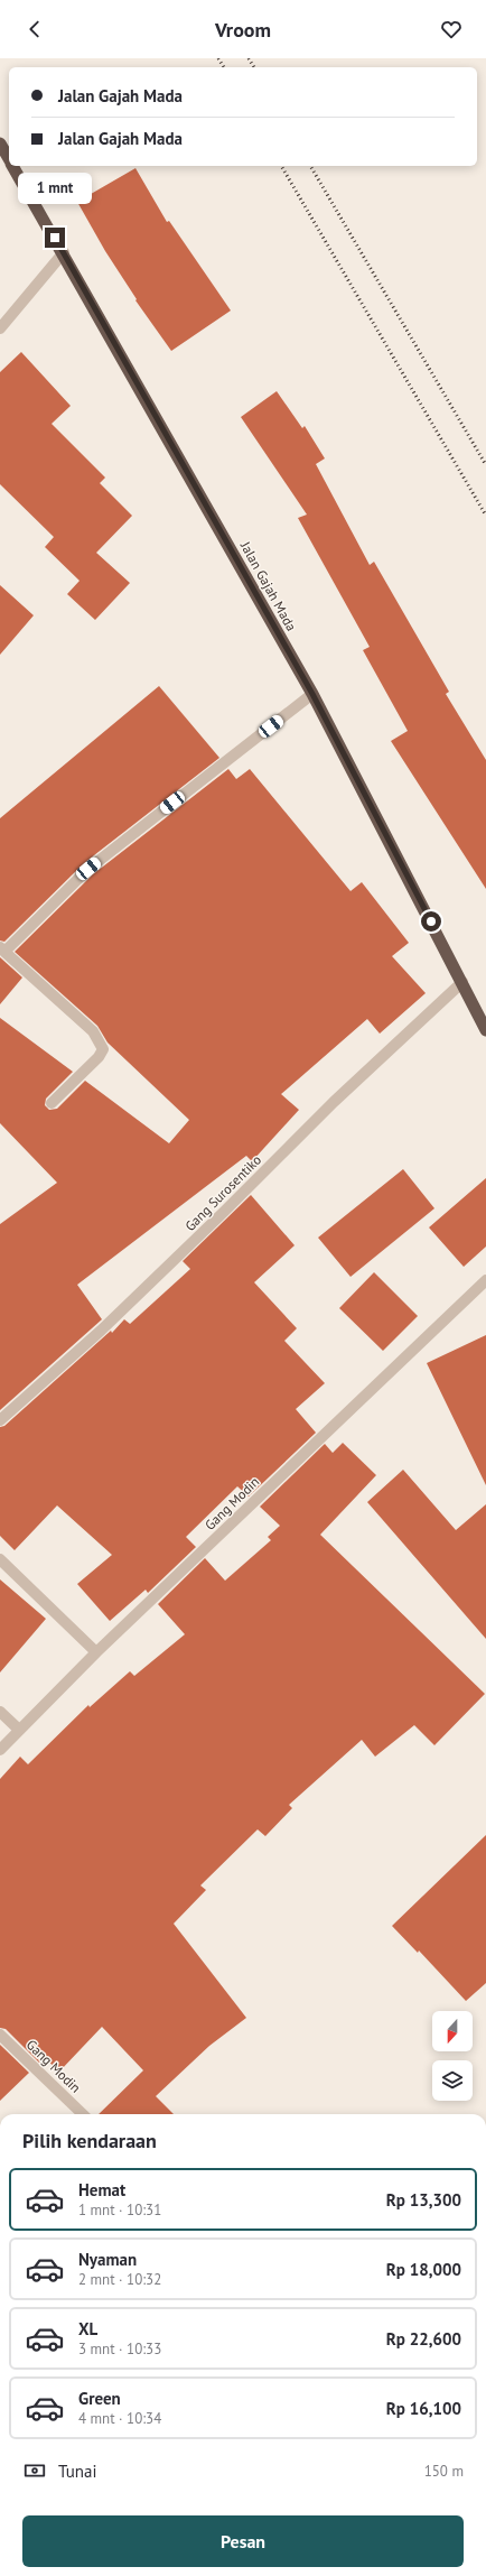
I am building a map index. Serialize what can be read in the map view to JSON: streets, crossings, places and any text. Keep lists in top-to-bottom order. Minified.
{"streets":{"highway":["Jalan Gajah Mada"],"street":["Gang Surosentiko","Gang Modin"]},"crossings":[["Jalan Gajah Mada","Gang Surosentiko"]],"north":"bottom","page":{"header":"Vroom","banner":["Jalan Gajah Mada","Jalan Gajah Mada"],"bubble":"1 mnt","heading":"Pilih kendaraan","list":[{"name":"Hemat","note":"1 mnt · 10:31","value":"Rp 13,300"},{"name":"Nyaman","note":"2 mnt · 10:32","value":"Rp 18,000"},{"name":"XL","note":"3 mnt · 10:33","value":"Rp 22,600"},{"name":"Green","note":"4 mnt · 10:34","value":"Rp 16,100"}],"pay":["Tunai","150 m"],"buttons":"Pesan"}}
